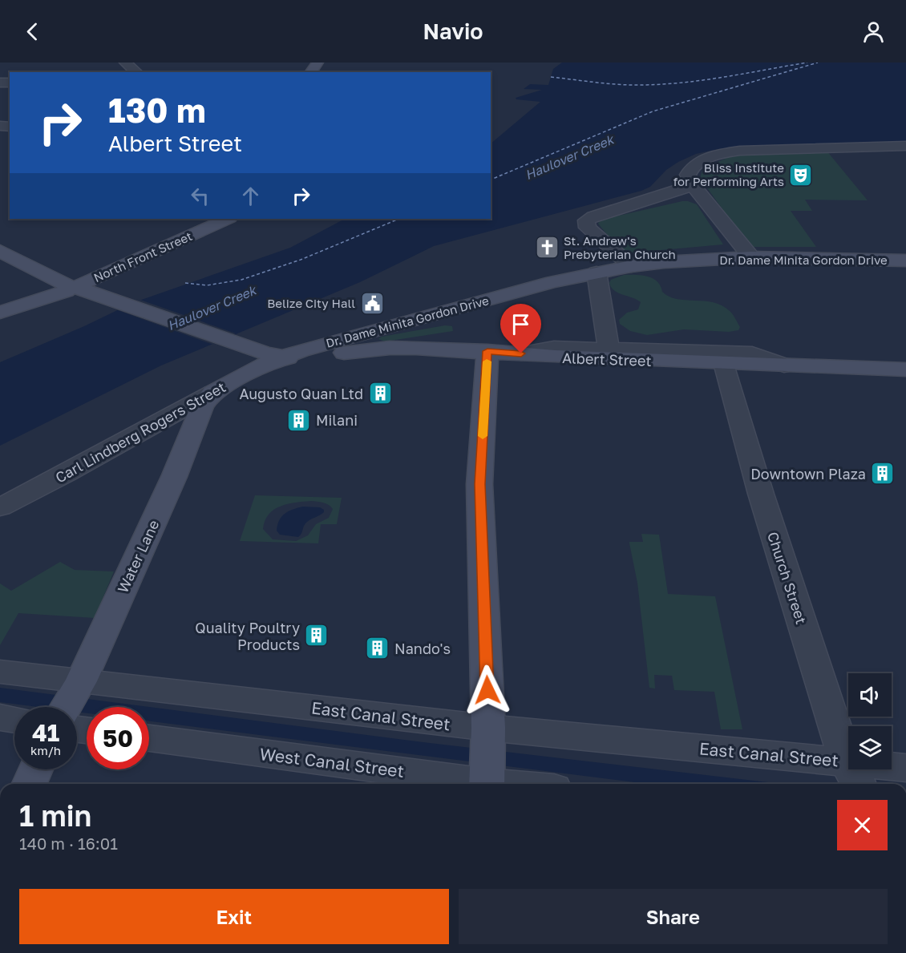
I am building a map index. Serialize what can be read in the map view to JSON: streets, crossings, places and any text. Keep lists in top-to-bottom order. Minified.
{"streets":{"main road":["North Front Street","Dr. Dame Minita Gordon Drive","Albert Street","Carl Lindberg Rogers Street","Water Lane"],"street":["Church Street","East Canal Street","West Canal Street"]},"crossings":[["North Front Street","Albert Street"],["Dr. Dame Minita Gordon Drive","Albert Street"],["Dr. Dame Minita Gordon Drive","Carl Lindberg Rogers Street"],["Albert Street","Carl Lindberg Rogers Street"],["Albert Street","Church Street"],["Carl Lindberg Rogers Street","Water Lane"],["Water Lane","East Canal Street"],["Church Street","East Canal Street"],["East Canal Street","West Canal Street"]],"water":["Haulover Creek"],"places":{"theatre":["Bliss Institute for Performing Arts"],"church":["St. Andrew's Prebyterian Church"],"public building":["Belize City Hall"],"building":["Augusto Quan Ltd","Milani","Downtown Plaza","Quality Poultry Products","Nando's"]},"page":{"header":"Navio","turn":["130 m","Albert Street"],"speed":"41 km/h","limit":"50","heading":["1 min","140 m · 16:01"],"buttons":["Exit","Share"]}}
